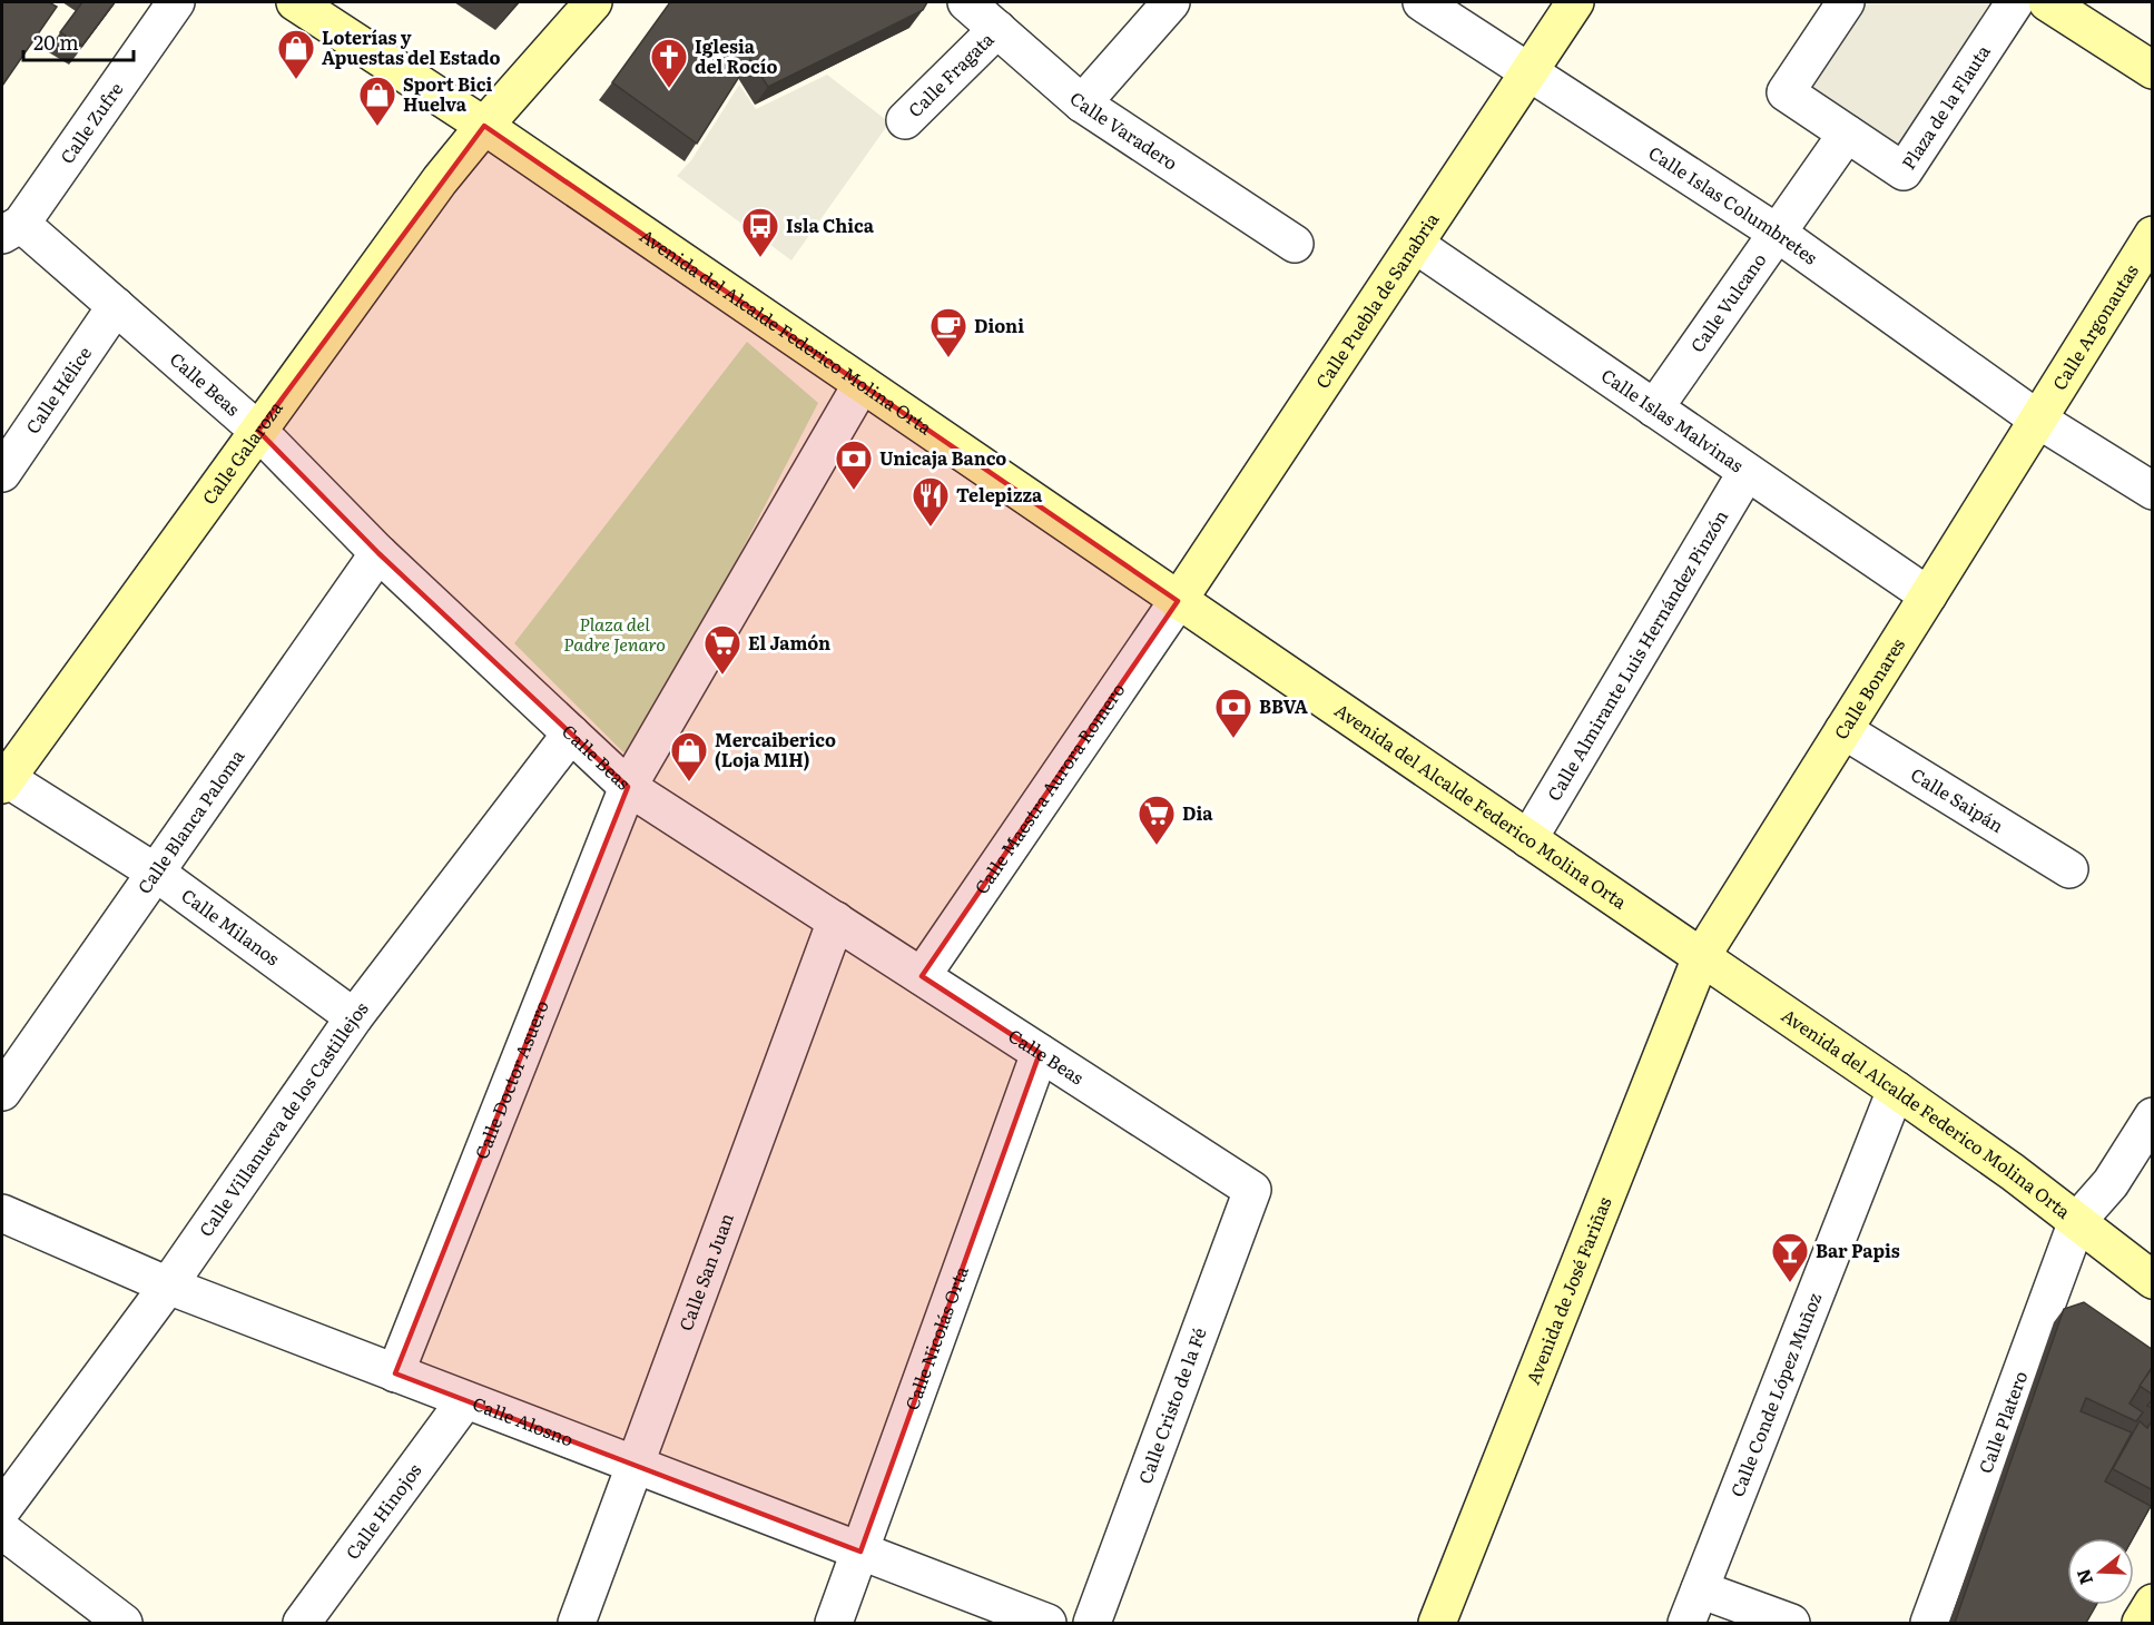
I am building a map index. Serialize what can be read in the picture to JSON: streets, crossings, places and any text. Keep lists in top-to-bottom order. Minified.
{"streets":{"street":["Calle Fragata","Plaza de la Flauta","Calle Zufre","Calle Varadero","Calle Islas Columbretes","Calle Puebla de Sanabria","Calle Vulcano","Calle Argonautas","Avenida del Alcalde Federico Molina Orta","Calle Beas","Calle Hélice","Calle Islas Malvinas","Calle Galaroza","Calle Almirante Luis Hernández Pinzón","Calle Bonares","Calle Maestra Aurora Romero","Calle Saipán","Calle Blanca Paloma","Calle Milanos","Calle Doctor Asuero","Calle Villanueva de los Castillejos","Calle San Juan","Avenida de José Fariñas","Calle Nicolás Orta","Calle Conde López Muñoz","Calle Cristo de la Fé","Calle Alosno","Calle Platero","Calle Hinojos"]},"crossings":[["Calle Fragata","Calle Varadero"],["Plaza de la Flauta","Calle Vulcano"],["Calle Zufre","Calle Beas"],["Calle Islas Columbretes","Calle Puebla de Sanabria"],["Calle Islas Columbretes","Calle Vulcano"],["Calle Islas Columbretes","Calle Argonautas"],["Calle Islas Columbretes","Calle Bonares"],["Calle Puebla de Sanabria","Avenida del Alcalde Federico Molina Orta"],["Calle Puebla de Sanabria","Calle Islas Malvinas"],["Calle Puebla de Sanabria","Calle Maestra Aurora Romero"],["Calle Vulcano","Calle Islas Malvinas"],["Calle Argonautas","Calle Bonares"],["Avenida del Alcalde Federico Molina Orta","Calle Galaroza"],["Avenida del Alcalde Federico Molina Orta","Calle Almirante Luis Hernández Pinzón"],["Avenida del Alcalde Federico Molina Orta","Calle Bonares"],["Avenida del Alcalde Federico Molina Orta","Calle Maestra Aurora Romero"],["Avenida del Alcalde Federico Molina Orta","Avenida de José Fariñas"],["Avenida del Alcalde Federico Molina Orta","Calle Conde López Muñoz"],["Avenida del Alcalde Federico Molina Orta","Calle Platero"],["Calle Beas","Calle Hélice"],["Calle Beas","Calle Galaroza"],["Calle Beas","Calle Maestra Aurora Romero"],["Calle Beas","Calle Blanca Paloma"],["Calle Beas","Calle Doctor Asuero"],["Calle Beas","Calle Villanueva de los Castillejos"],["Calle Beas","Calle San Juan"],["Calle Beas","Calle Nicolás Orta"],["Calle Beas","Calle Cristo de la Fé"],["Calle Islas Malvinas","Calle Almirante Luis Hernández Pinzón"],["Calle Islas Malvinas","Calle Bonares"],["Calle Galaroza","Calle Milanos"],["Calle Bonares","Calle Saipán"],["Calle Bonares","Avenida de José Fariñas"],["Calle Blanca Paloma","Calle Milanos"],["Calle Milanos","Calle Villanueva de los Castillejos"],["Calle Doctor Asuero","Calle Alosno"],["Calle Villanueva de los Castillejos","Calle Alosno"],["Calle San Juan","Calle Alosno"],["Calle Nicolás Orta","Calle Alosno"],["Calle Alosno","Calle Hinojos"]],"parks":["Plaza del Padre Jenaro"],"places":{"shop":["Loterías y Apuestas del Estado","Sport Bici Huelva","Mercaiberico (Loja M1H)"],"church":["Iglesia del Rocío"],"bus stop":["Isla Chica"],"cafe":["Dioni"],"bank":["Unicaja Banco","BBVA"],"restaurant":["Telepizza"],"supermarket":["El Jamón","Dia"],"bar":["Bar Papis"]},"scale_bar":"20 m","north":"left"}
